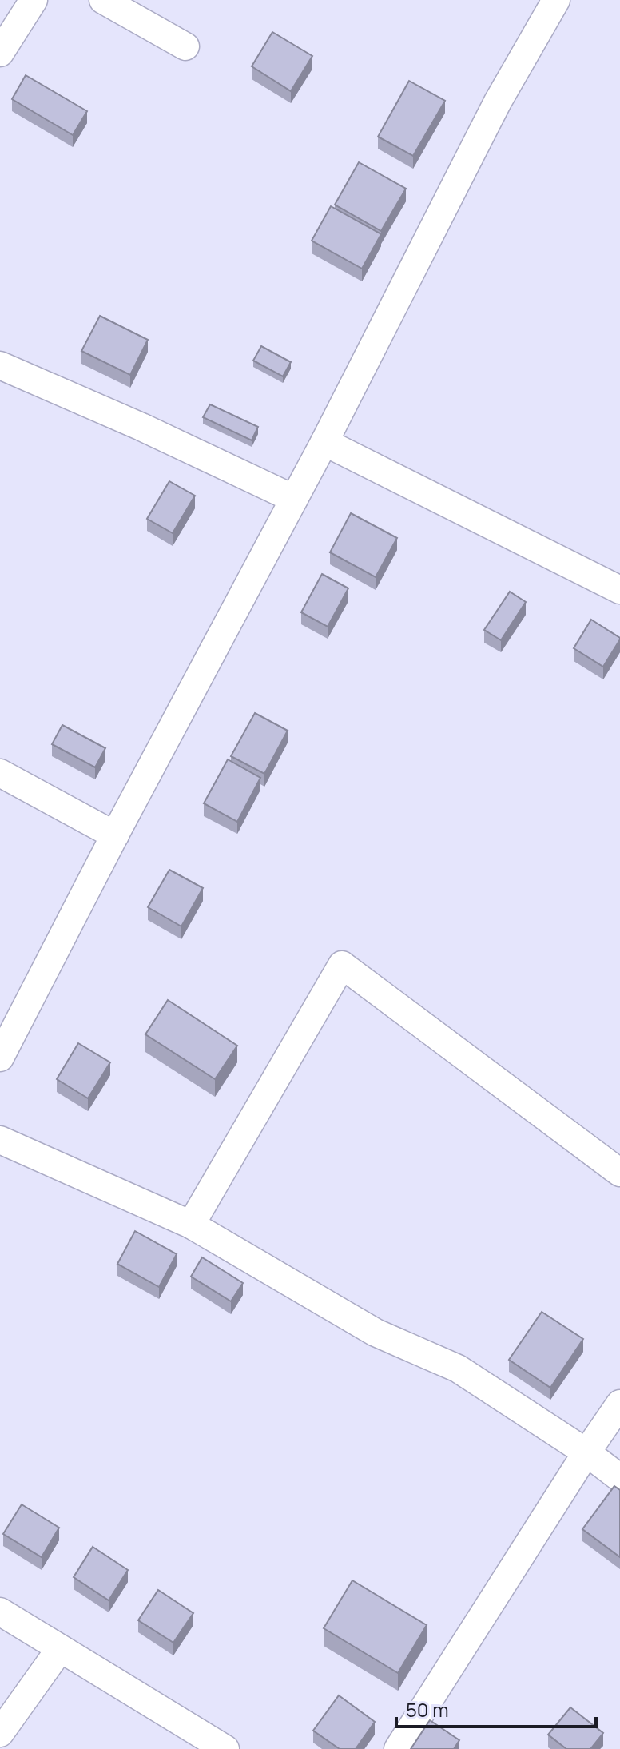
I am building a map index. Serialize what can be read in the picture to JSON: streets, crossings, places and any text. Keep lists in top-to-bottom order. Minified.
{"scale_bar":"50 m"}
